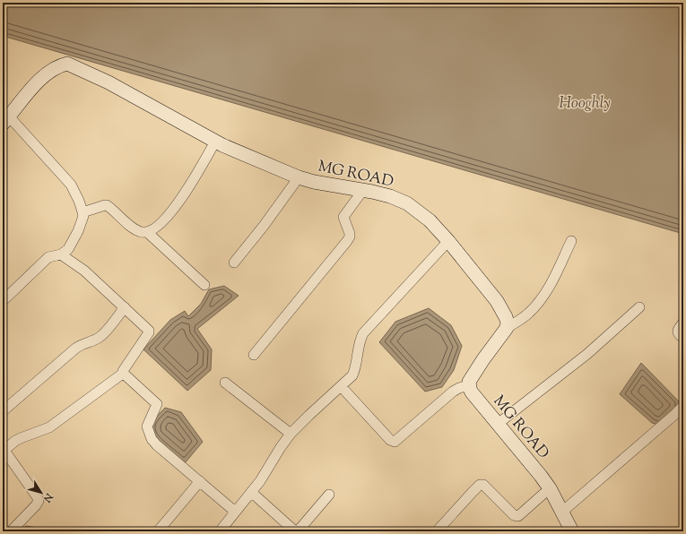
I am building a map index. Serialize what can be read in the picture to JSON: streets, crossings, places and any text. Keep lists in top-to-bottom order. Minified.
{"streets":{"street":["MG ROAD"]},"water":["Hooghly"],"north":"bottom right"}
